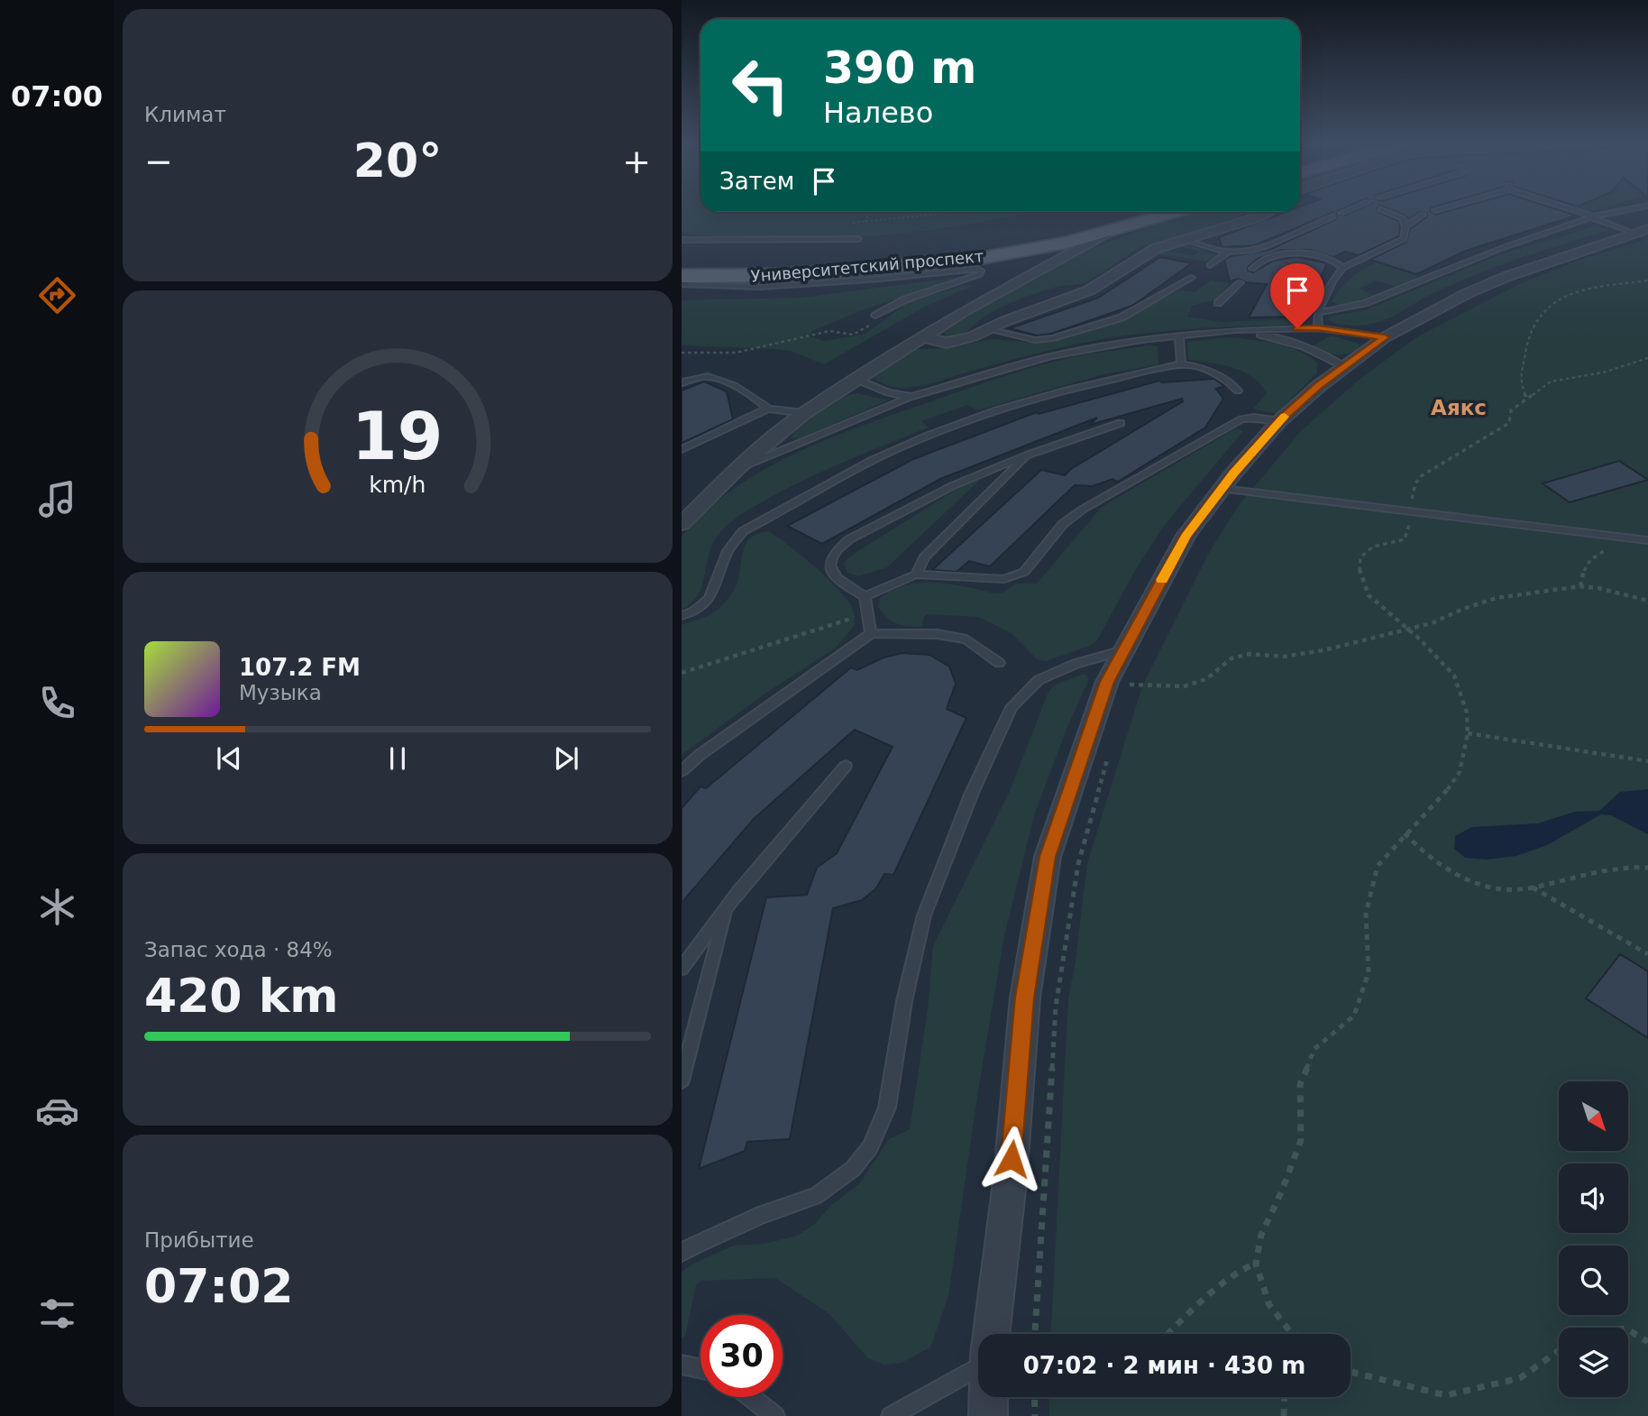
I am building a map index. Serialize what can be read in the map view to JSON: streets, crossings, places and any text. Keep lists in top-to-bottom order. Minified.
{"streets":{"main road":["Университетский проспект"]},"districts":["Аякс"],"north":"bottom right","page":{"tabs":"07:00","tile":["Климат",["Запас хода · 84%","420 km"],["Прибытие","07:02"]],"turn":["390 m","Налево"],"heat":["−","20°","+"],"then":"Затем","song":["107.2 FM","Музыка"],"limit":"30","trip":"07:02 · 2 мин · 430 m","gauge":["19","km/h"]}}
